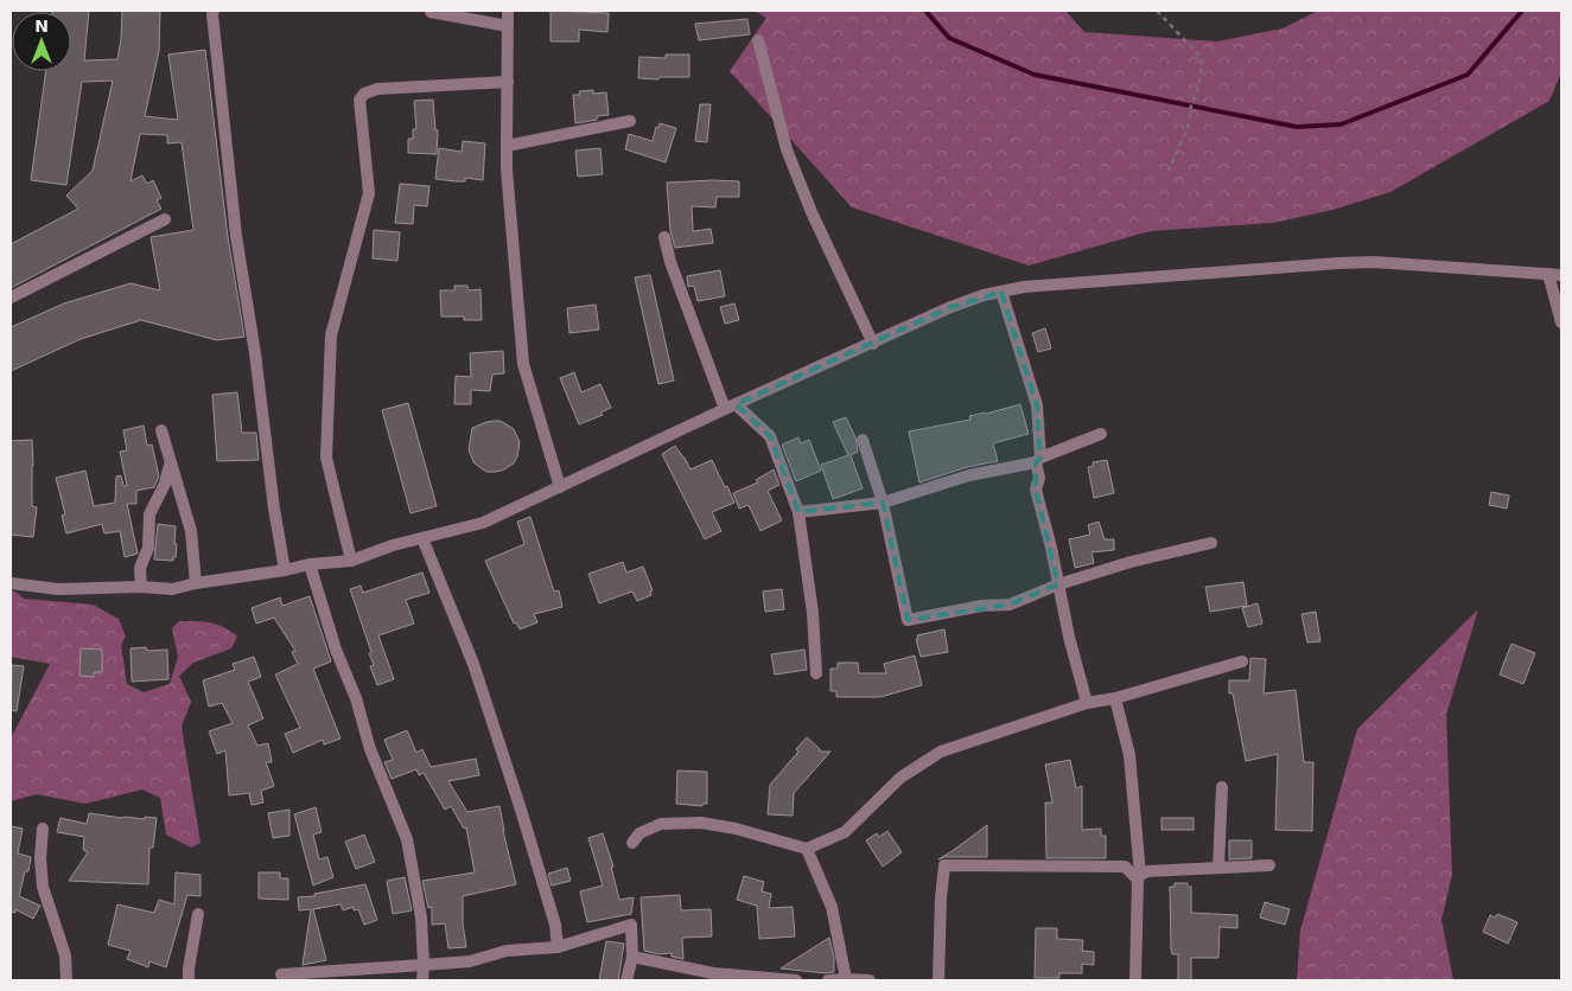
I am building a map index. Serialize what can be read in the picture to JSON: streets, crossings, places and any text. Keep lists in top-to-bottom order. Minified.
{"north":"top"}
